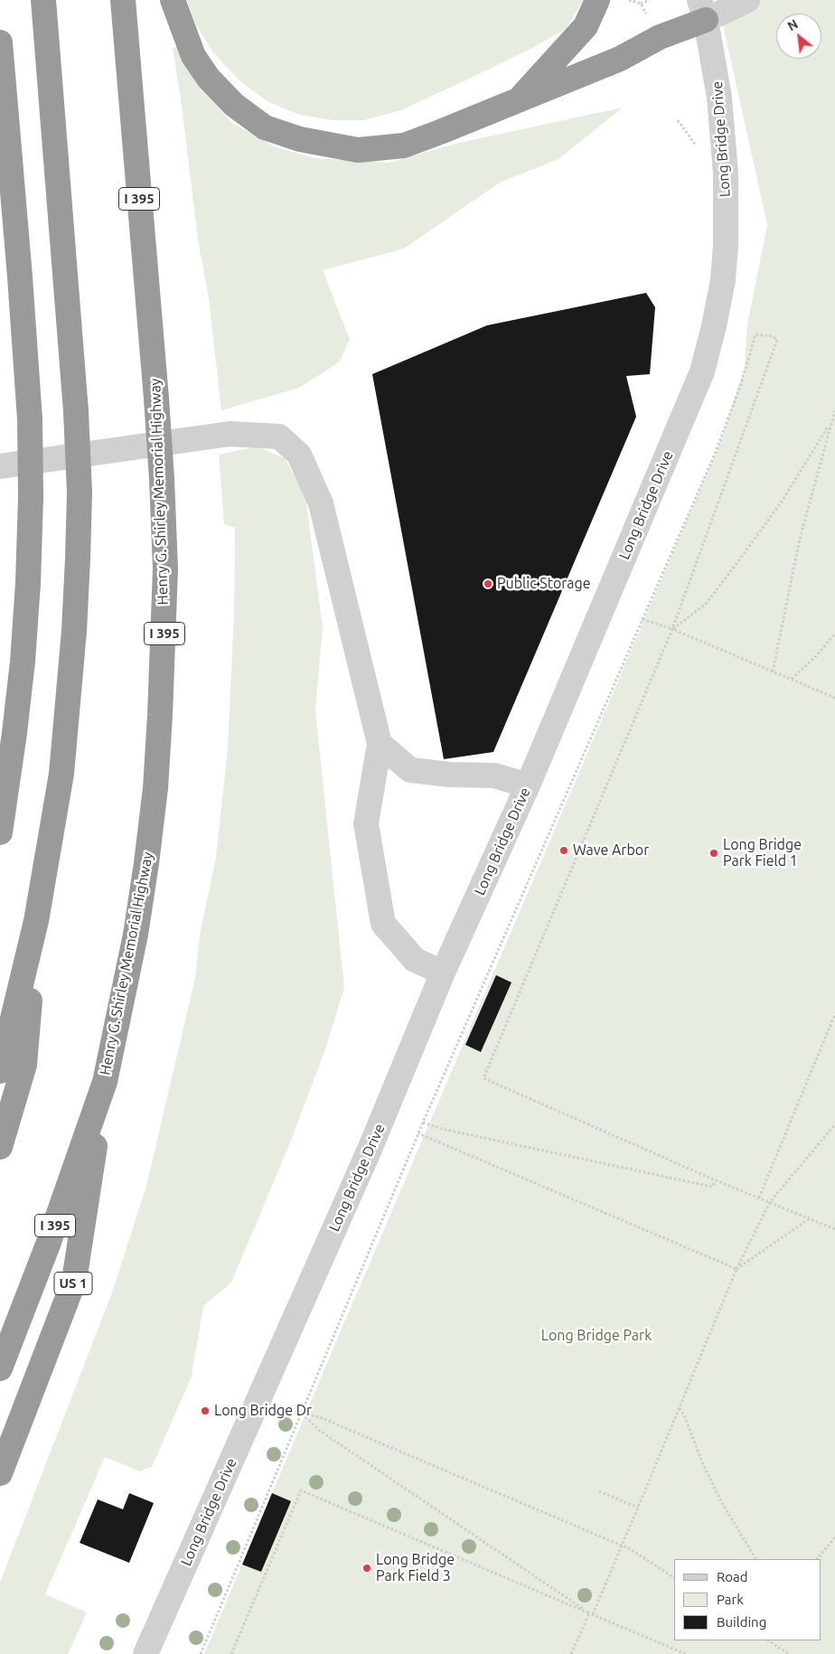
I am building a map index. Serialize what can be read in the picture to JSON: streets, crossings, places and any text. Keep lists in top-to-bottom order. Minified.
{"streets":{"highway":["I 395","Henry G. Shirley Memorial Highway","US 1"],"street":["Long Bridge Drive"]},"crossings":[["Henry G. Shirley Memorial Highway","US 1"]],"parks":["Long Bridge Park"],"places":["Public Storage","Wave Arbor","Long Bridge Park Field 1","Long Bridge Dr","Long Bridge Park Field 3"],"legend":["Road","Park","Building"],"north":"top left"}
